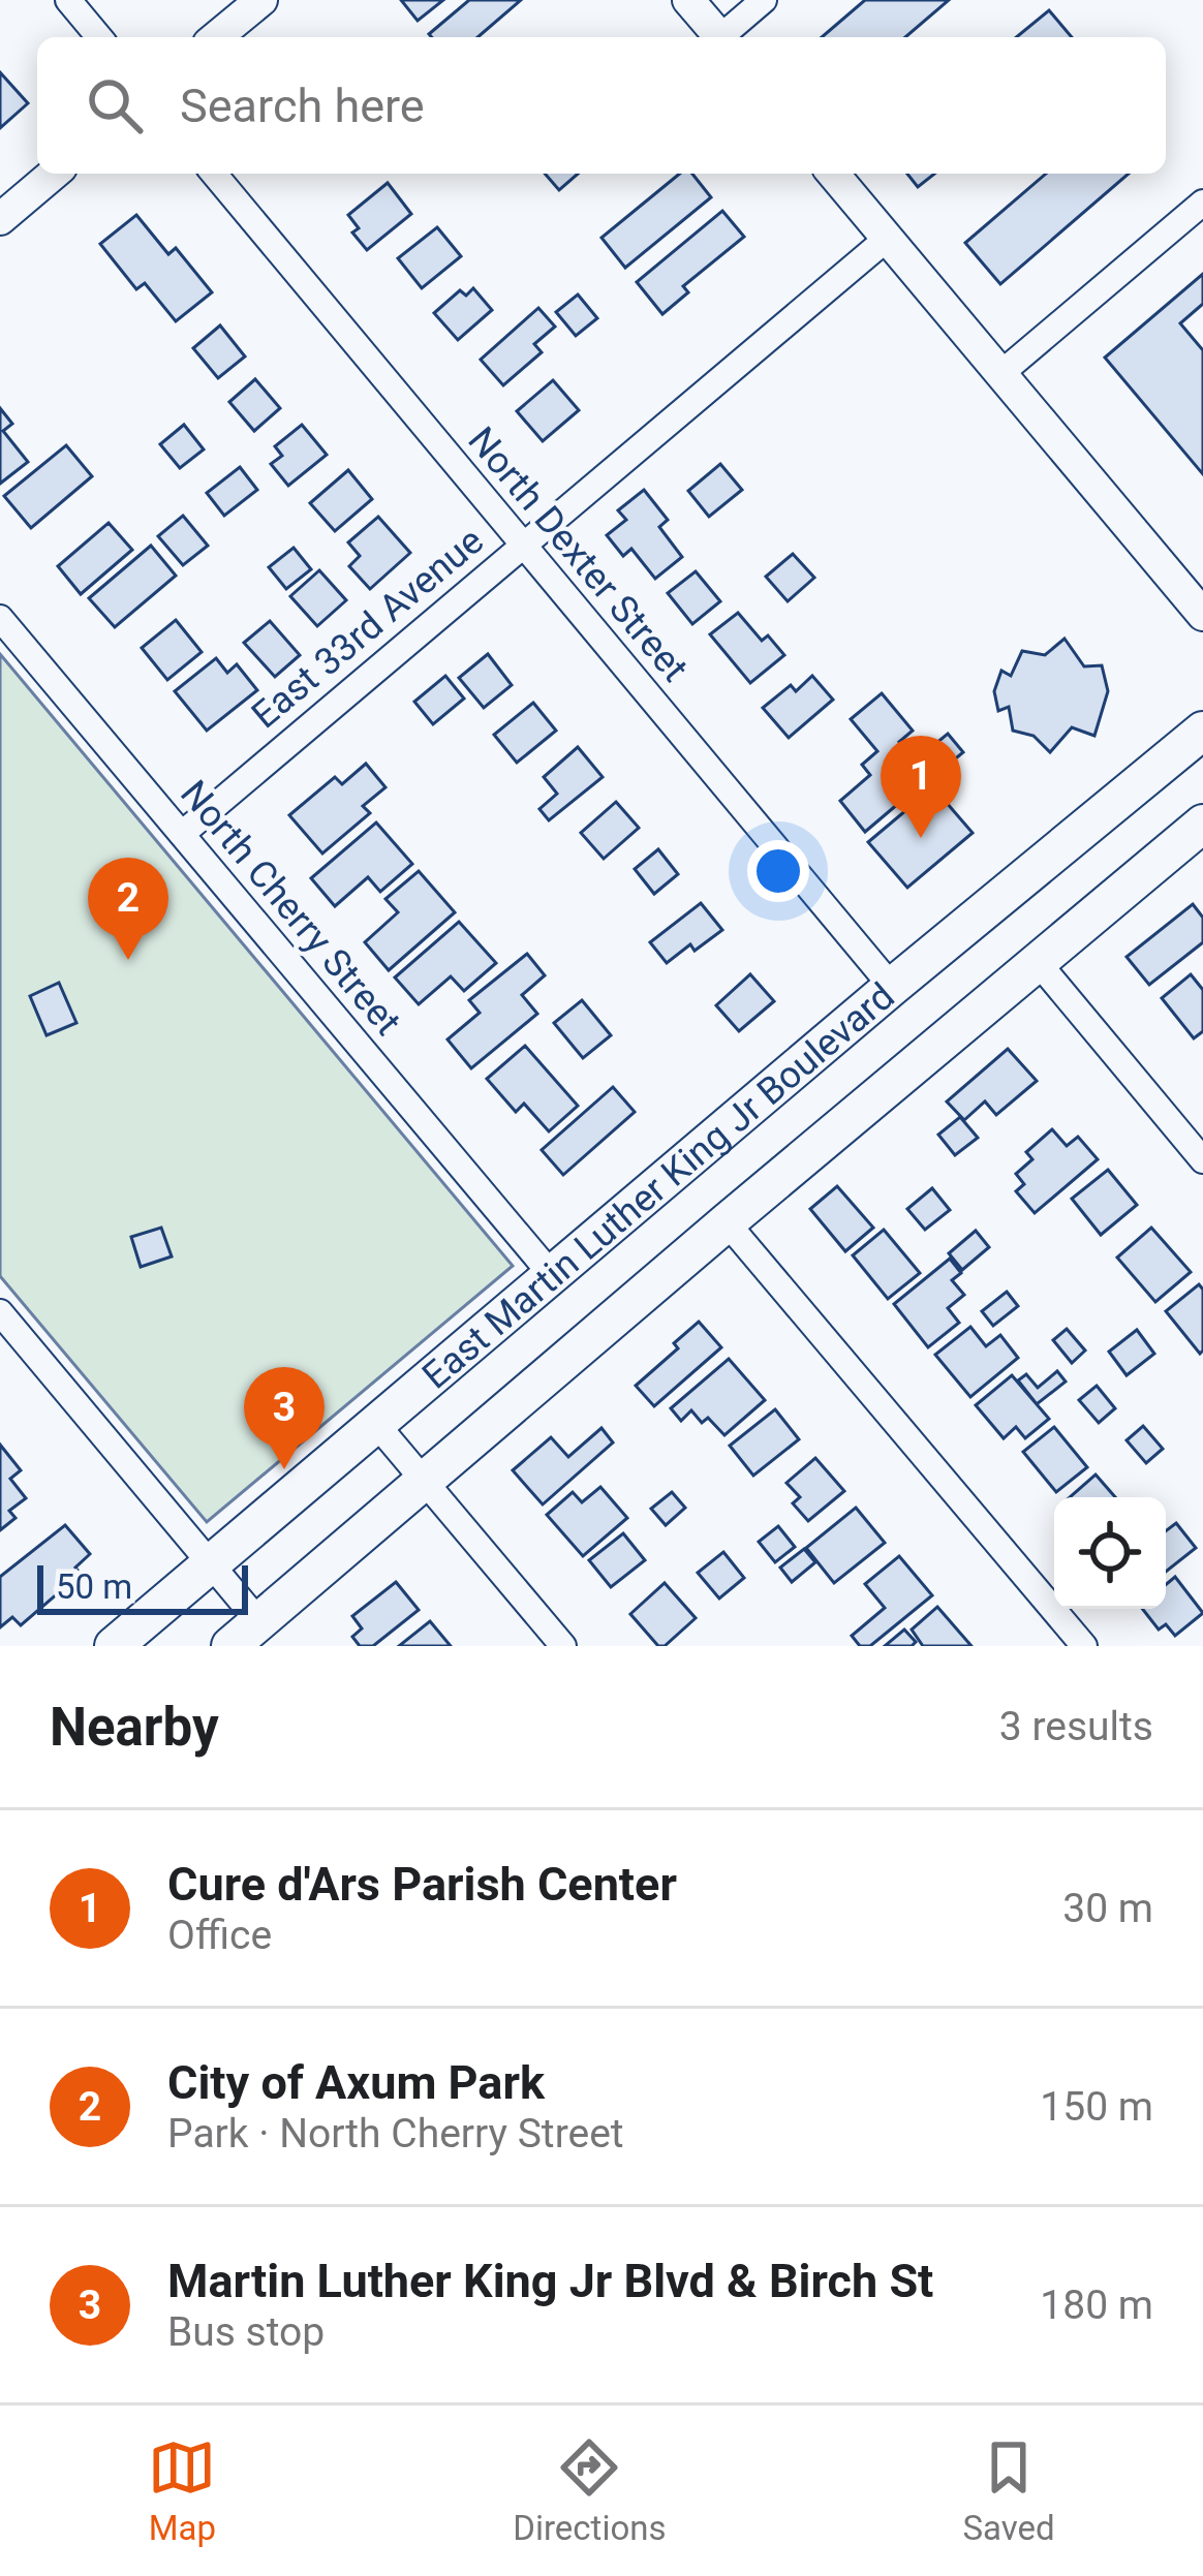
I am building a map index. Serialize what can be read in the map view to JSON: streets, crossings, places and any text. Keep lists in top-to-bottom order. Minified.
{"streets":{"main road":["East Martin Luther King Jr Boulevard"],"street":["North Dexter Street","East 33rd Avenue","North Cherry Street"]},"crossings":[["North Dexter Street","East 33rd Avenue"],["North Dexter Street","East Martin Luther King Jr Boulevard"],["East 33rd Avenue","North Cherry Street"],["North Cherry Street","East Martin Luther King Jr Boulevard"]],"scale_bar":"50 m","page":{"search":"Search here","pins":["1","2","3"],"scale":"50 m","heading":["Nearby","3 results"],"list":[{"mark":"1","name":"Cure d'Ars Parish Center","note":"Office","value":"30 m"},{"mark":"2","name":"City of Axum Park","note":"Park · North Cherry Street","value":"150 m"},{"mark":"3","name":"Martin Luther King Jr Blvd & Birch St","note":"Bus stop","value":"180 m"}],"nav":["Map","Directions","Saved"]}}
